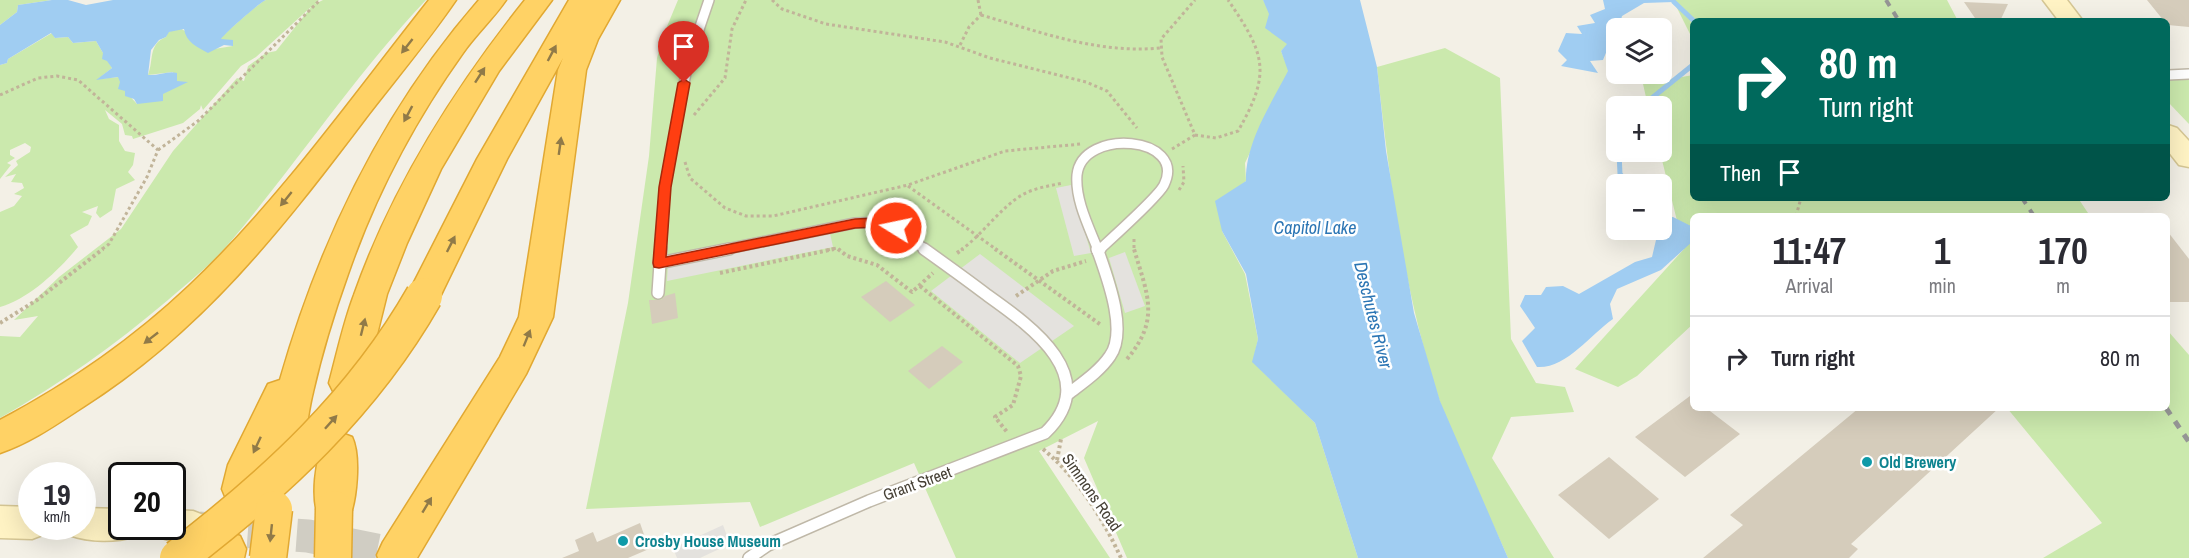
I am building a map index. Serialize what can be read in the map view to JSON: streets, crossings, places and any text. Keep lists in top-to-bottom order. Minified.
{"streets":{"lane":["Grant Street"],"path":["Simmons Road"]},"water":["Capitol Lake","Deschutes River"],"places":["Old Brewery","Crosby House Museum"],"page":{"map_buttons":["+","−"],"turn":["80 m","Turn right"],"then":"Then","eta":["11:47","Arrival","1","min","170","m"],"list":[{"name":"Turn right","value":"80 m"}],"speed":"19 km/h","limit":"20"}}
